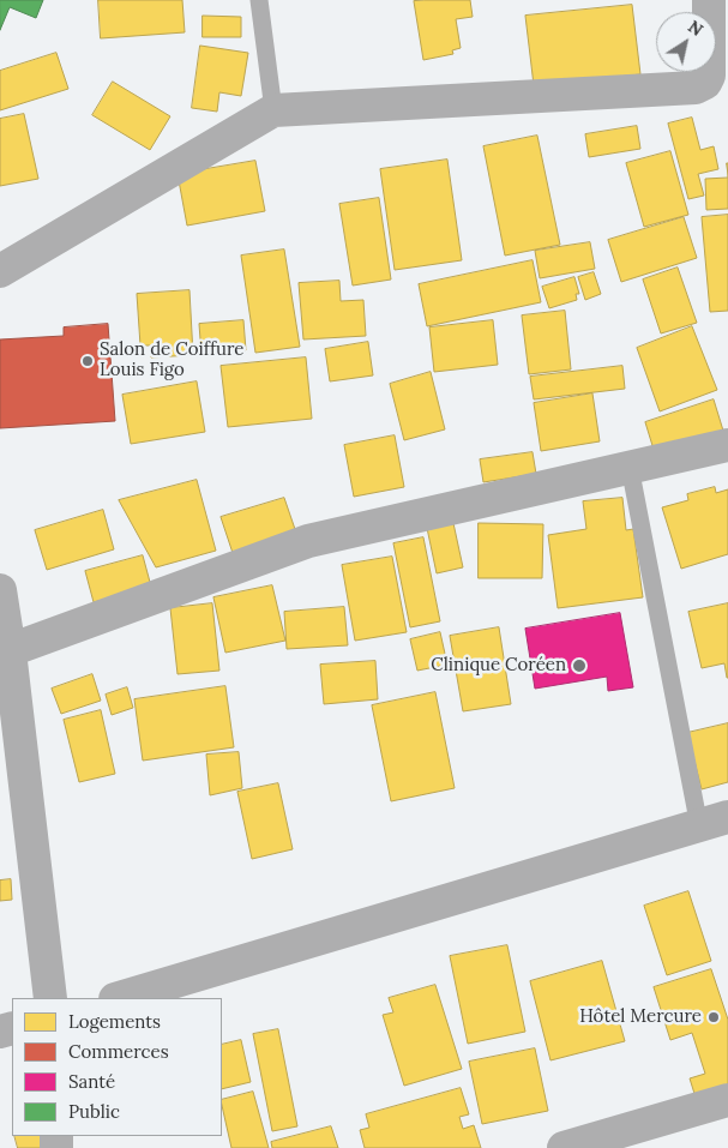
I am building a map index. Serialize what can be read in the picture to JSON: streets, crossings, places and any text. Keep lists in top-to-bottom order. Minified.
{"places":["Salon de Coiffure Louis Figo","Clinique Coréen","Hôtel Mercure"],"legend":["Logements","Commerces","Santé","Public"],"north":"top right"}
